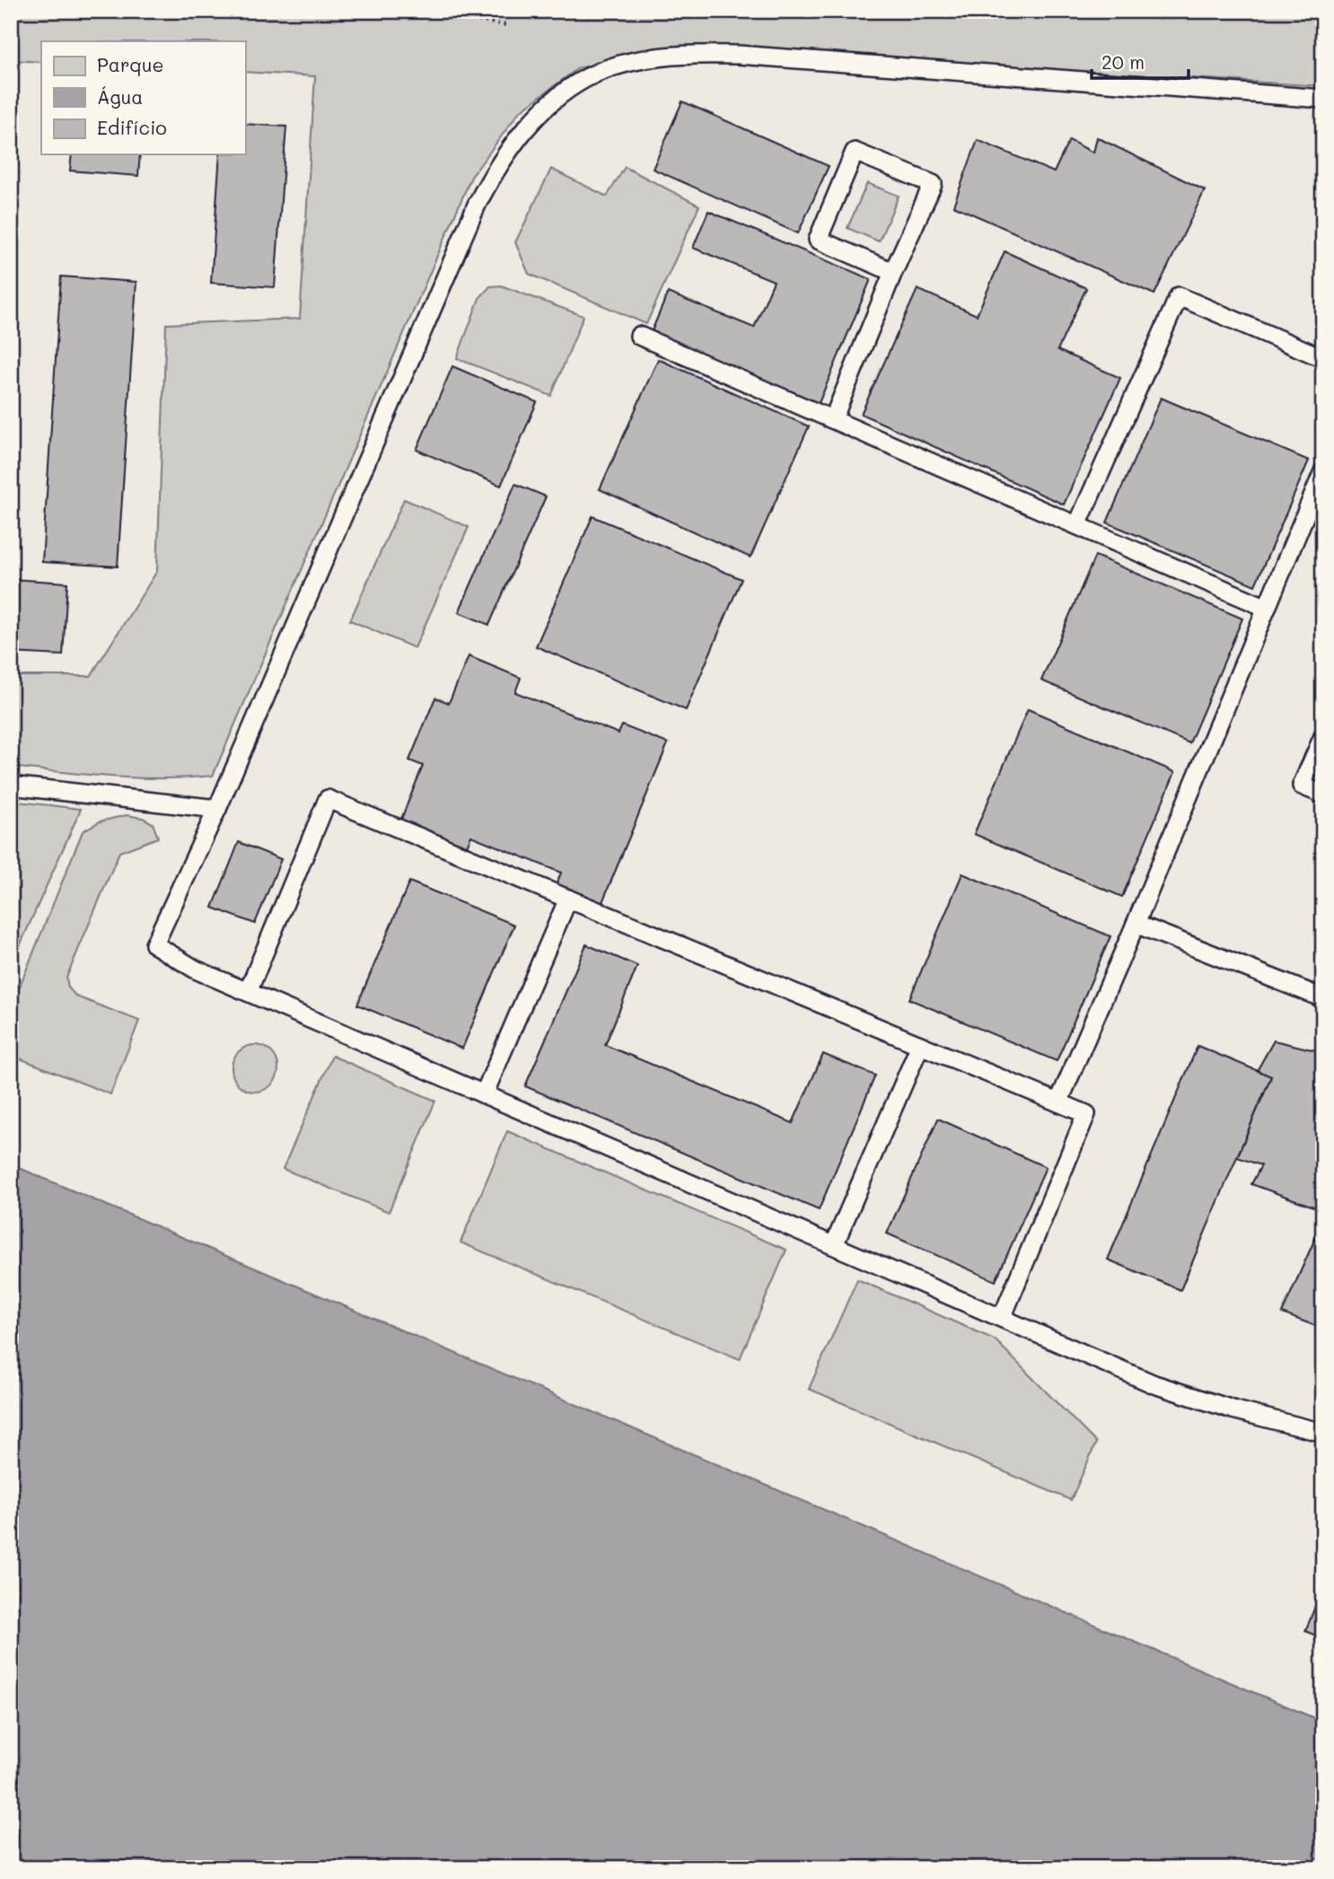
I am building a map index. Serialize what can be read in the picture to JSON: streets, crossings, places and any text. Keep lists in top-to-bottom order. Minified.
{"legend":["Parque","Água","Edifício"],"scale_bar":"20 m"}
